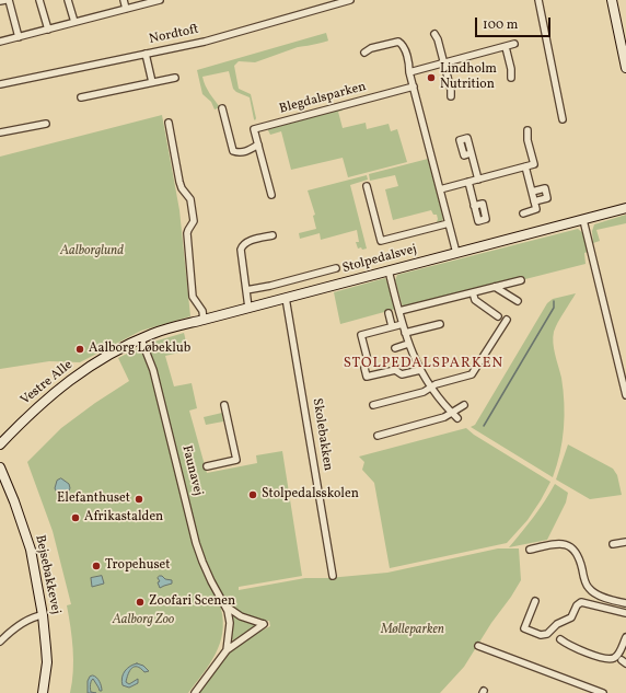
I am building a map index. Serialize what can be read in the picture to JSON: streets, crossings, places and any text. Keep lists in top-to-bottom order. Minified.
{"streets":{"street":["Nordtoft","Blegdalsparken","Stolpedalsvej","Vestre Alle","Skolebakken","Faunavej","Bejsebakkevej"]},"crossings":[["Stolpedalsvej","Vestre Alle"],["Stolpedalsvej","Skolebakken"],["Stolpedalsvej","Faunavej"],["Vestre Alle","Faunavej"]],"districts":["STOLPEDALSPARKEN"],"parks":["Aalborglund","Aalborg Zoo","Mølleparken"],"places":["Lindholm Nutrition","Aalborg Løbeklub","Stolpedalsskolen","Elefanthuset","Afrikastalden","Tropehuset","Zoofari Scenen"],"scale_bar":"100 m"}
